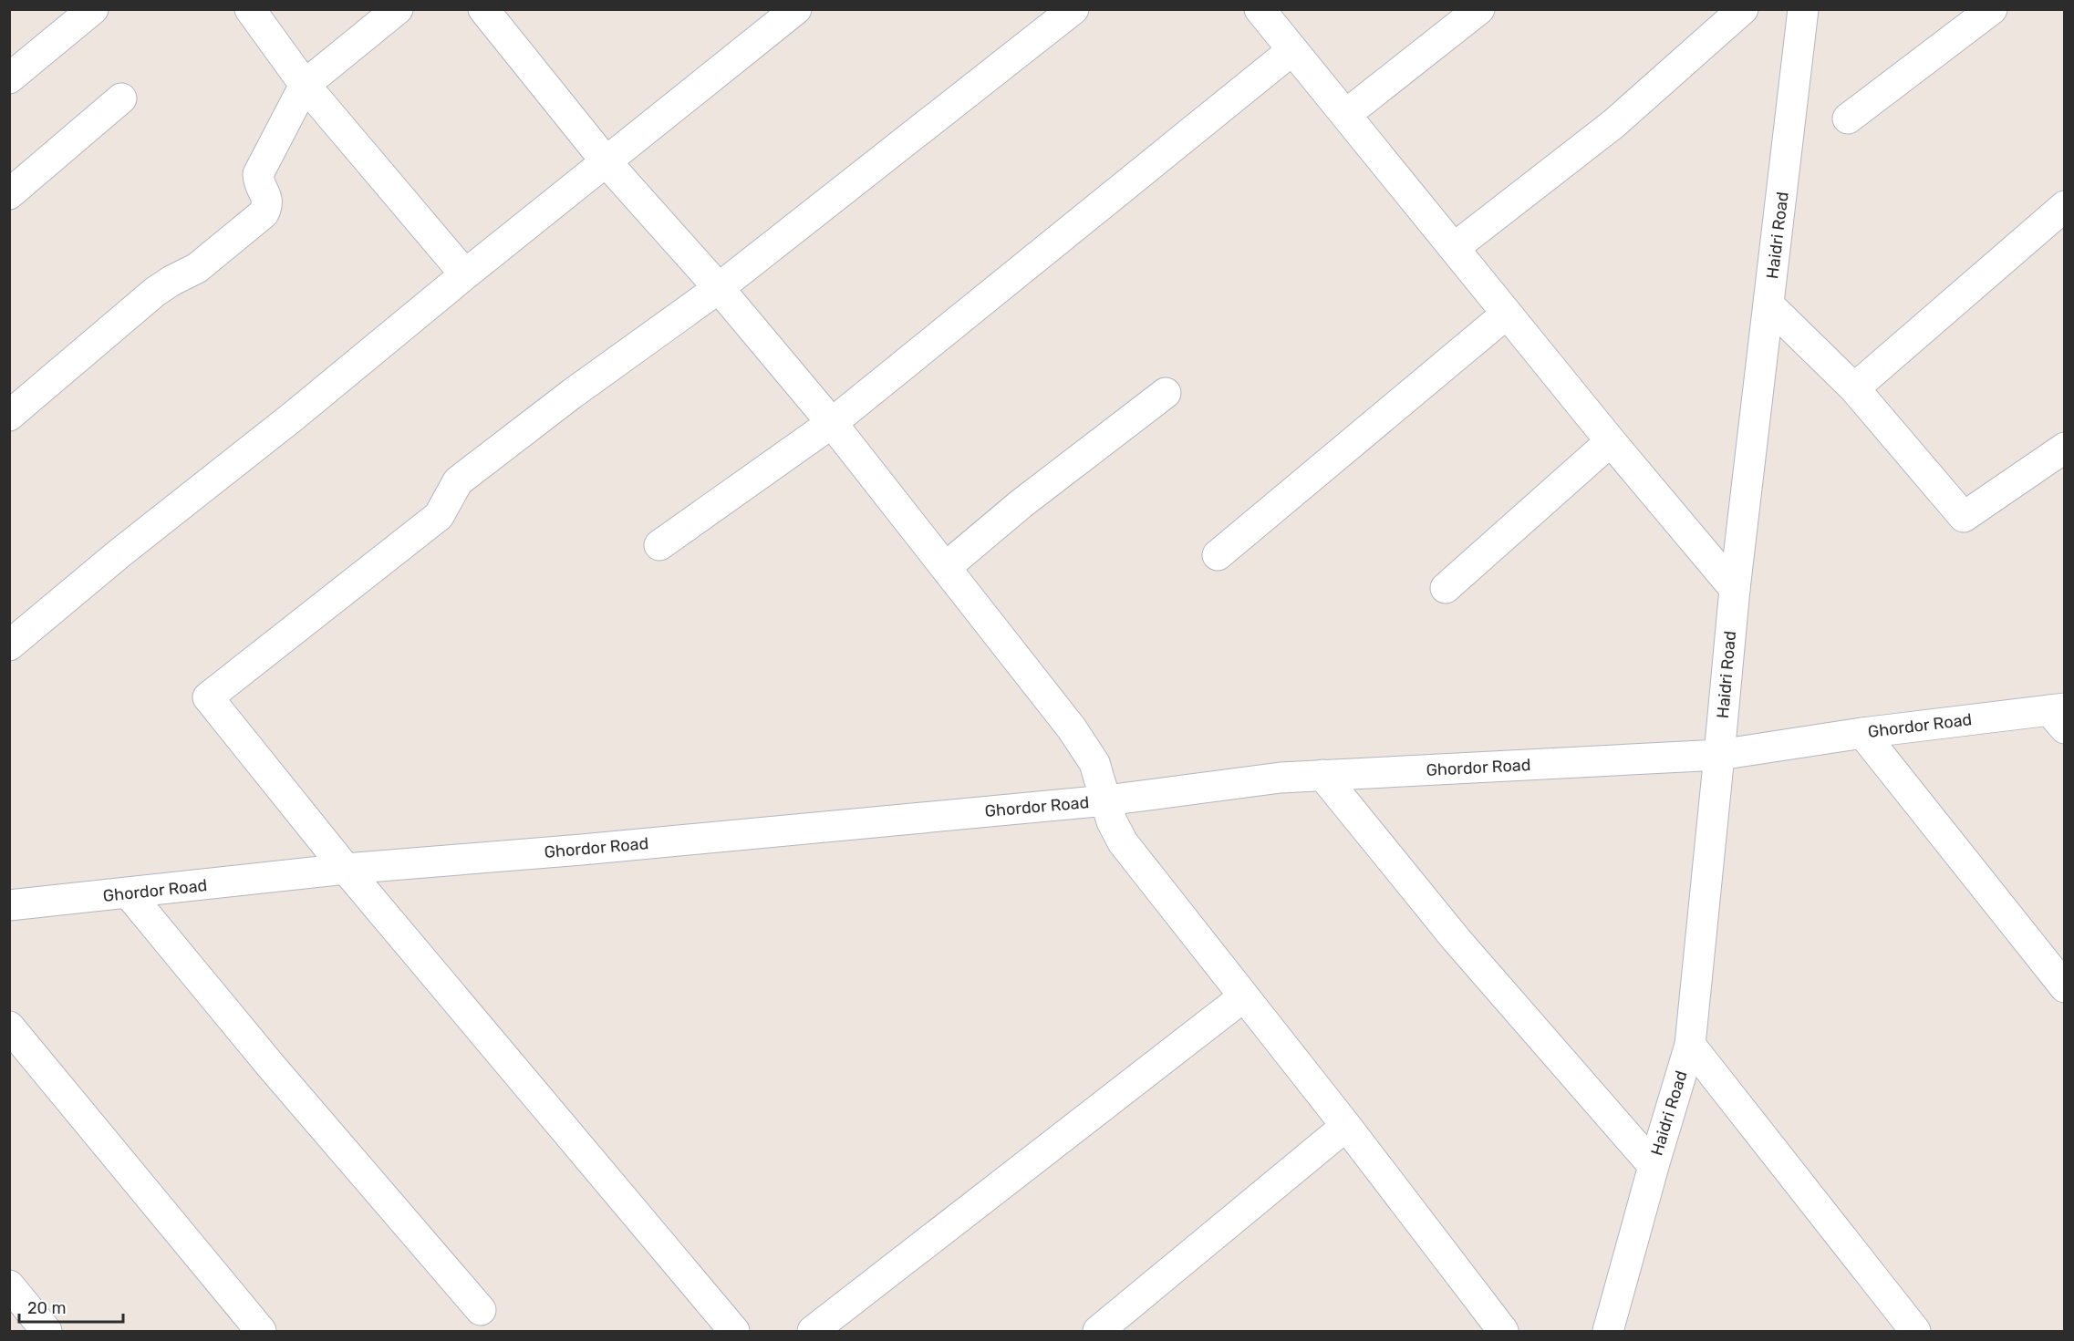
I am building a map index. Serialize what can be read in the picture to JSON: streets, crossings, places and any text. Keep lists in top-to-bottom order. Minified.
{"streets":{"street":["Haidri Road","Ghordor Road"]},"crossings":[["Haidri Road","Ghordor Road"]],"scale_bar":"20 m"}
